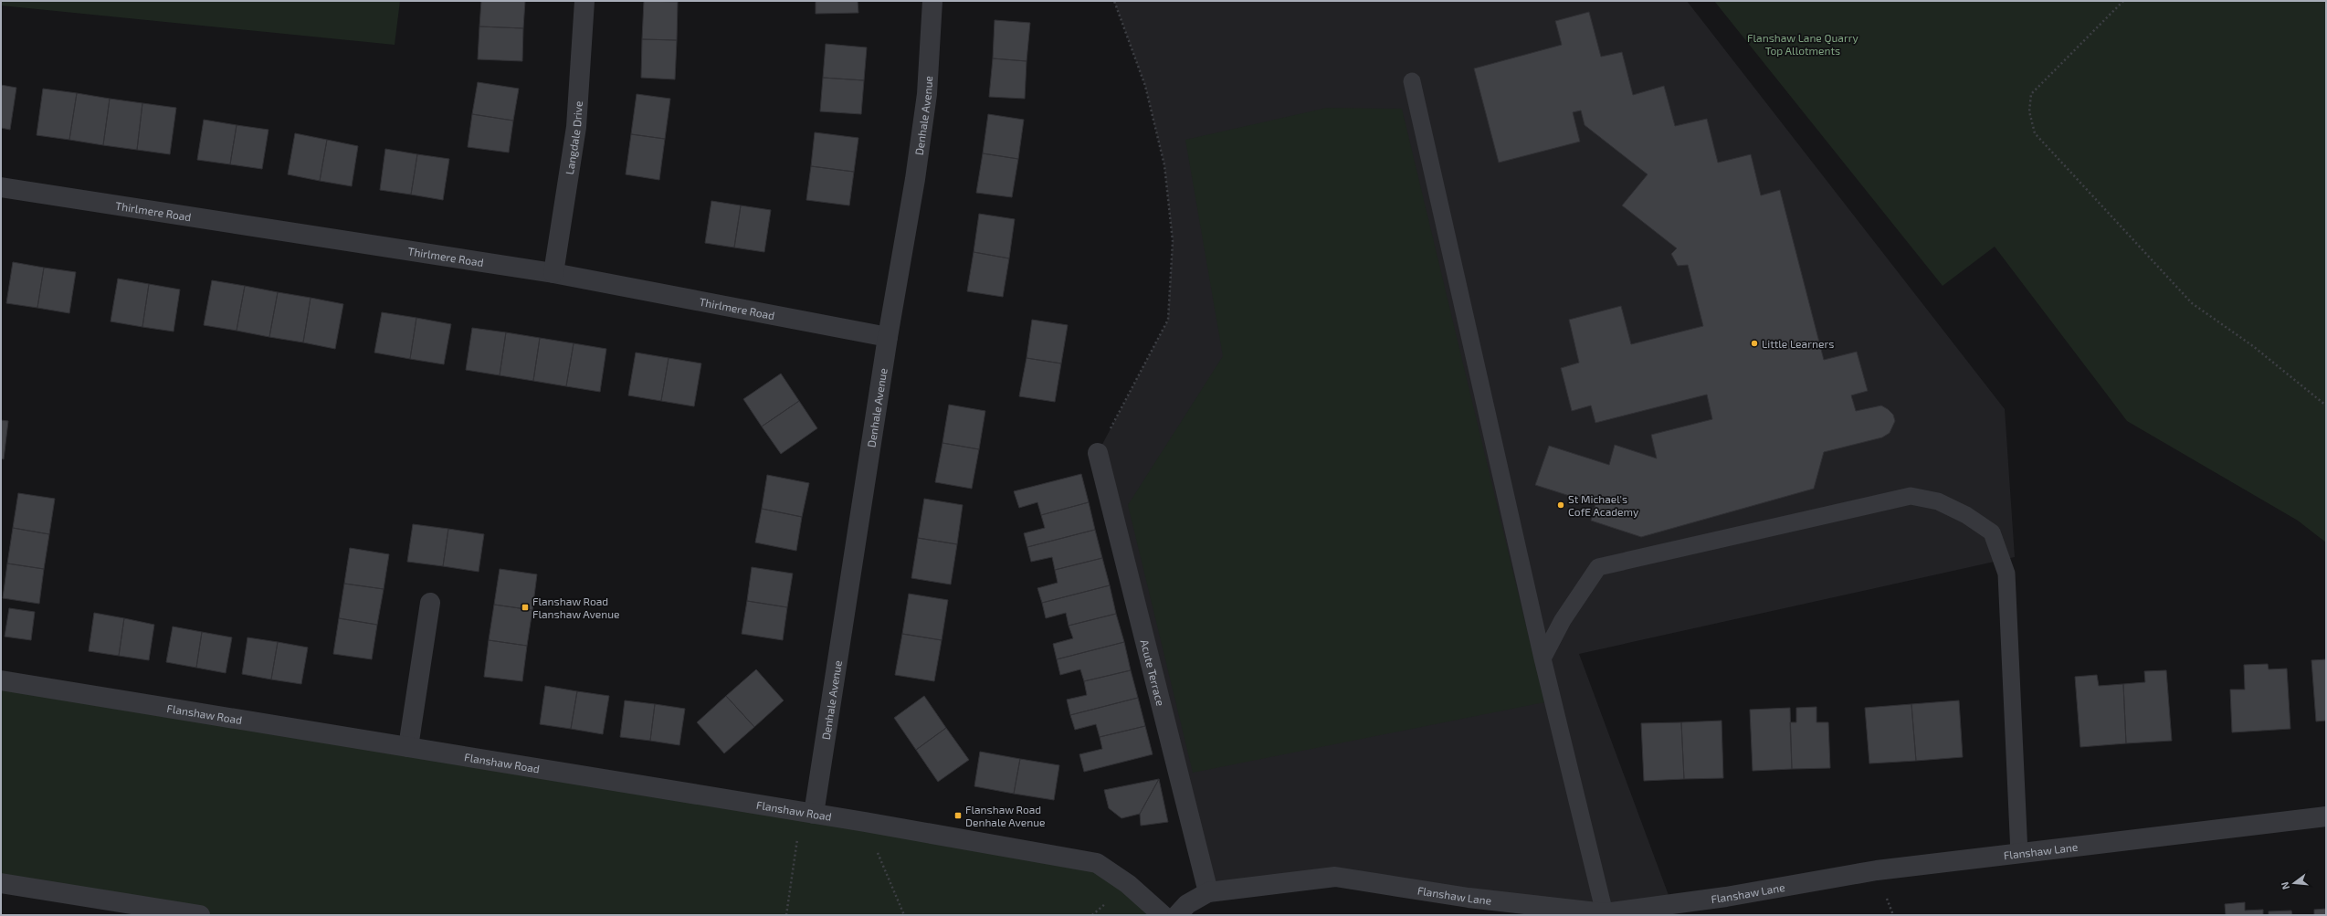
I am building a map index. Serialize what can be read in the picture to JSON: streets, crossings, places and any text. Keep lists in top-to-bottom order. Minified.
{"streets":{"street":["Denhale Avenue","Langdale Drive","Thirlmere Road","Acute Terrace","Flanshaw Road","Flanshaw Lane"]},"crossings":[["Denhale Avenue","Thirlmere Road"],["Denhale Avenue","Flanshaw Road"],["Langdale Drive","Thirlmere Road"],["Acute Terrace","Flanshaw Lane"]],"parks":["Flanshaw Lane Quarry Top Allotments"],"places":{"other":["Little Learners","St Michael's CofE Academy"],"transit":["Flanshaw Road Flanshaw Avenue","Flanshaw Road Denhale Avenue"]},"north":"left"}
